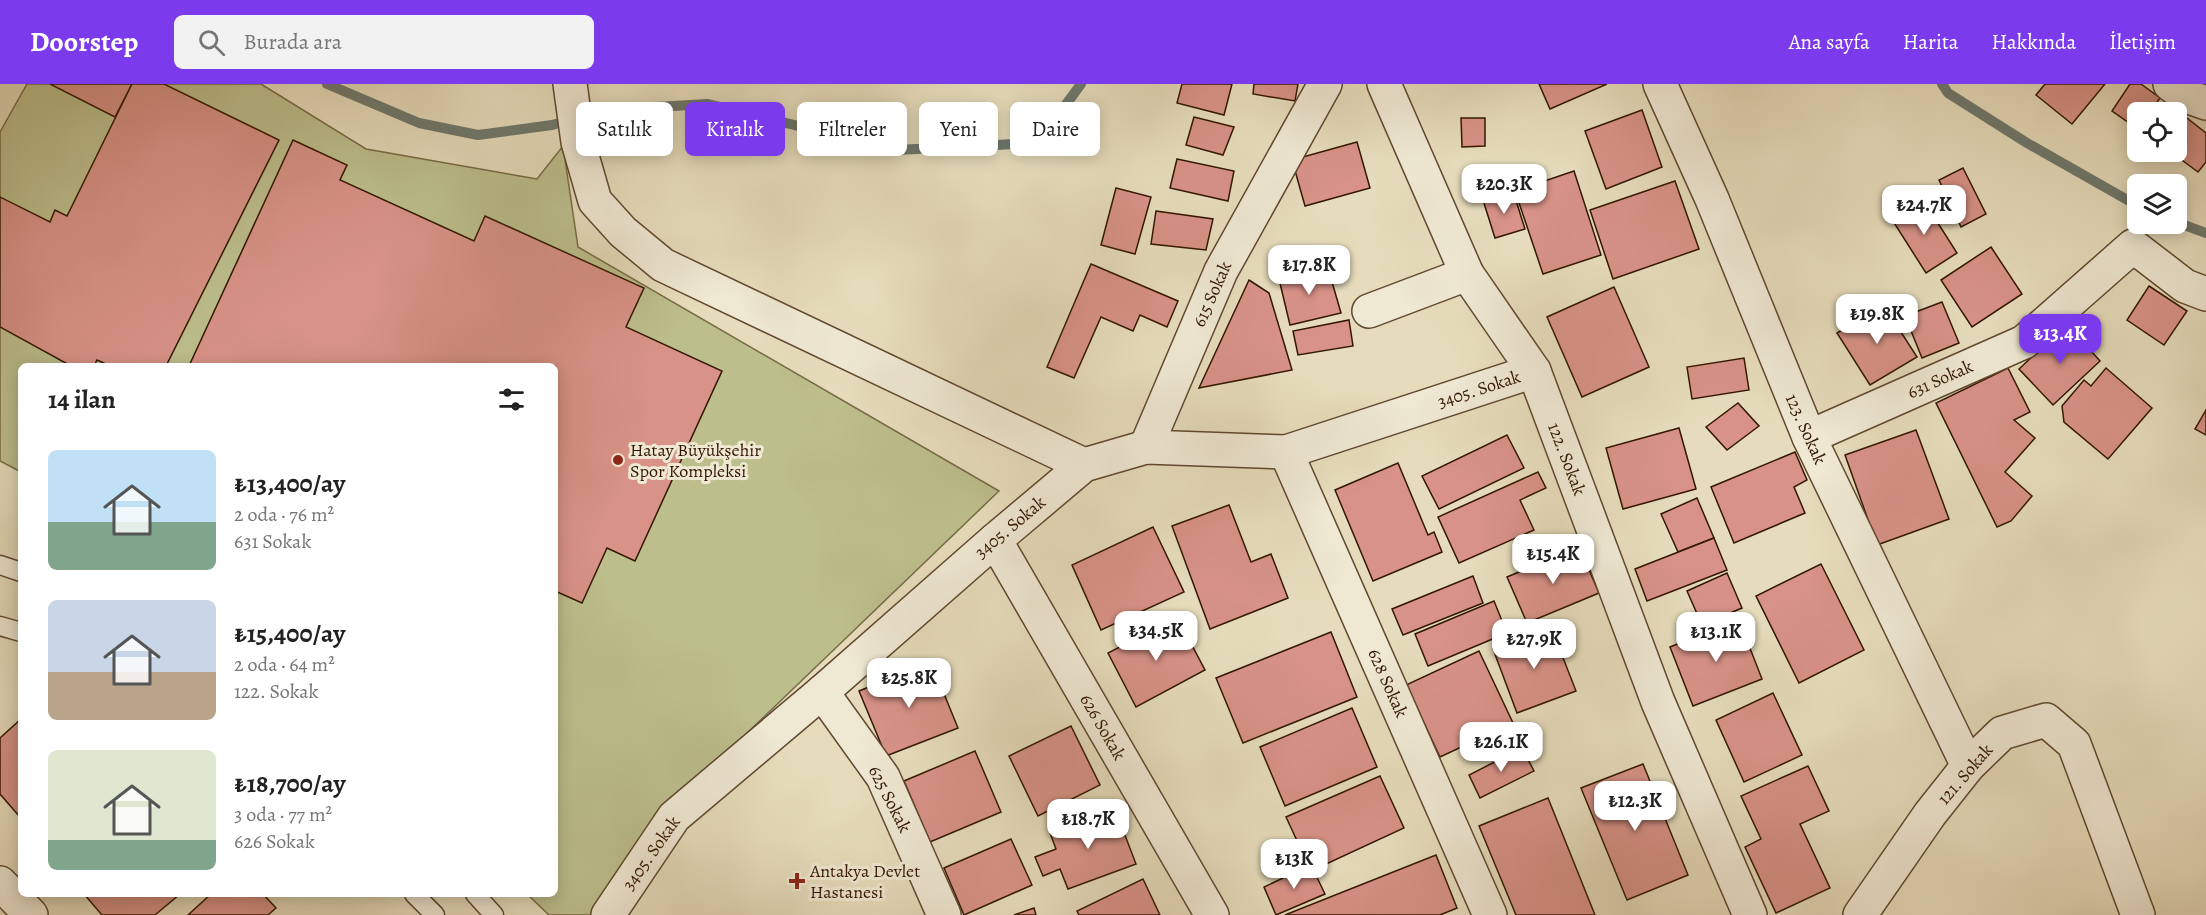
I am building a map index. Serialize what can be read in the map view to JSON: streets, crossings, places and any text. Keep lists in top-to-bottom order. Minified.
{"streets":{"street":["615 Sokak","631 Sokak","3405. Sokak","123. Sokak","122. Sokak","628 Sokak","626 Sokak","121. Sokak","625 Sokak"]},"crossings":[["615 Sokak","3405. Sokak"],["631 Sokak","123. Sokak"],["3405. Sokak","122. Sokak"],["3405. Sokak","628 Sokak"],["3405. Sokak","626 Sokak"],["3405. Sokak","625 Sokak"],["123. Sokak","121. Sokak"]],"places":{"other":["Hatay Büyükşehir Spor Kompleksi"],"health":["Antakya Devlet Hastanesi"]},"page":{"header":"Doorstep","search":"Burada ara","nav":["Ana sayfa","Harita","Hakkında","İletişim"],"chip":["Satılık","Kiralık","Filtreler","Yeni","Daire"],"price":["₺20.3K","₺24.7K","₺17.8K","₺19.8K","₺13.4K","₺15.4K","₺34.5K","₺13.1K","₺27.9K","₺25.8K","₺26.1K","₺12.3K","₺18.7K","₺13K"],"heading":"14 ilan","list":[{"name":"₺13,400/ay","note":"2 oda · 76 m² · 631 Sokak"},{"name":"₺15,400/ay","note":"2 oda · 64 m² · 122. Sokak"},{"name":"₺18,700/ay","note":"3 oda · 77 m² · 626 Sokak"}]}}
